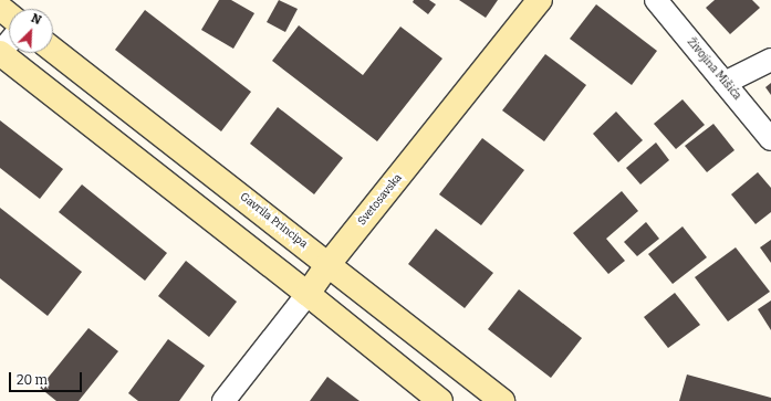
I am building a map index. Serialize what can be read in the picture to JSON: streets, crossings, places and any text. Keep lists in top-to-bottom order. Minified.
{"streets":{"street":["Živojina Mišića","Svetosavska","Gavrila Principa"]},"crossings":[["Svetosavska","Gavrila Principa"]],"scale_bar":"20 m","north":"top right"}
